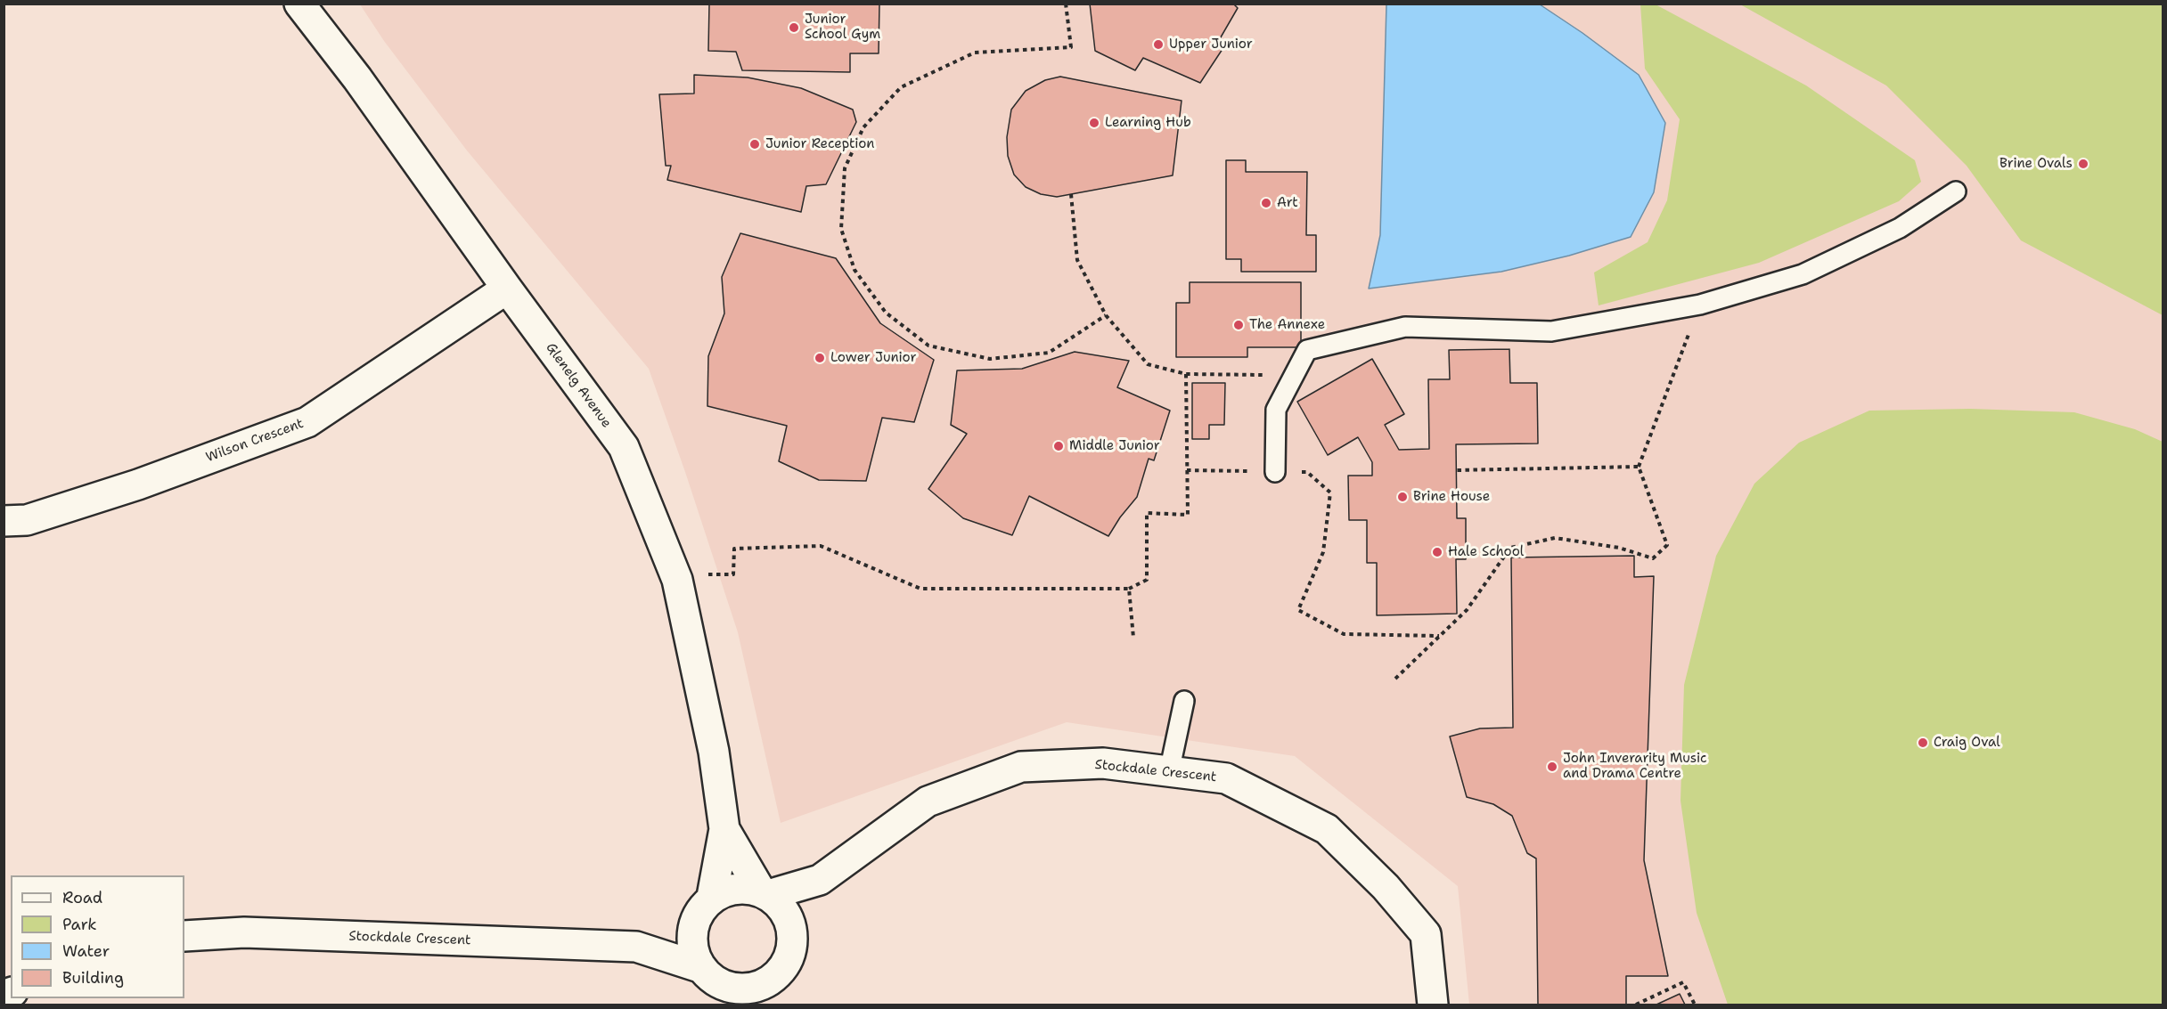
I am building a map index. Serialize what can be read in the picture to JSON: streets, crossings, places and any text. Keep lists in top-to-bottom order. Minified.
{"streets":{"street":["Glenelg Avenue","Wilson Crescent","Stockdale Crescent"]},"crossings":[["Glenelg Avenue","Wilson Crescent"],["Glenelg Avenue","Stockdale Crescent"]],"places":["Junior School Gym","Upper Junior","Learning Hub","Junior Reception","Brine Ovals","Art","The Annexe","Lower Junior","Middle Junior","Brine House","Hale School","Craig Oval","John Inverarity Music and Drama Centre"],"legend":["Road","Park","Water","Building"]}
